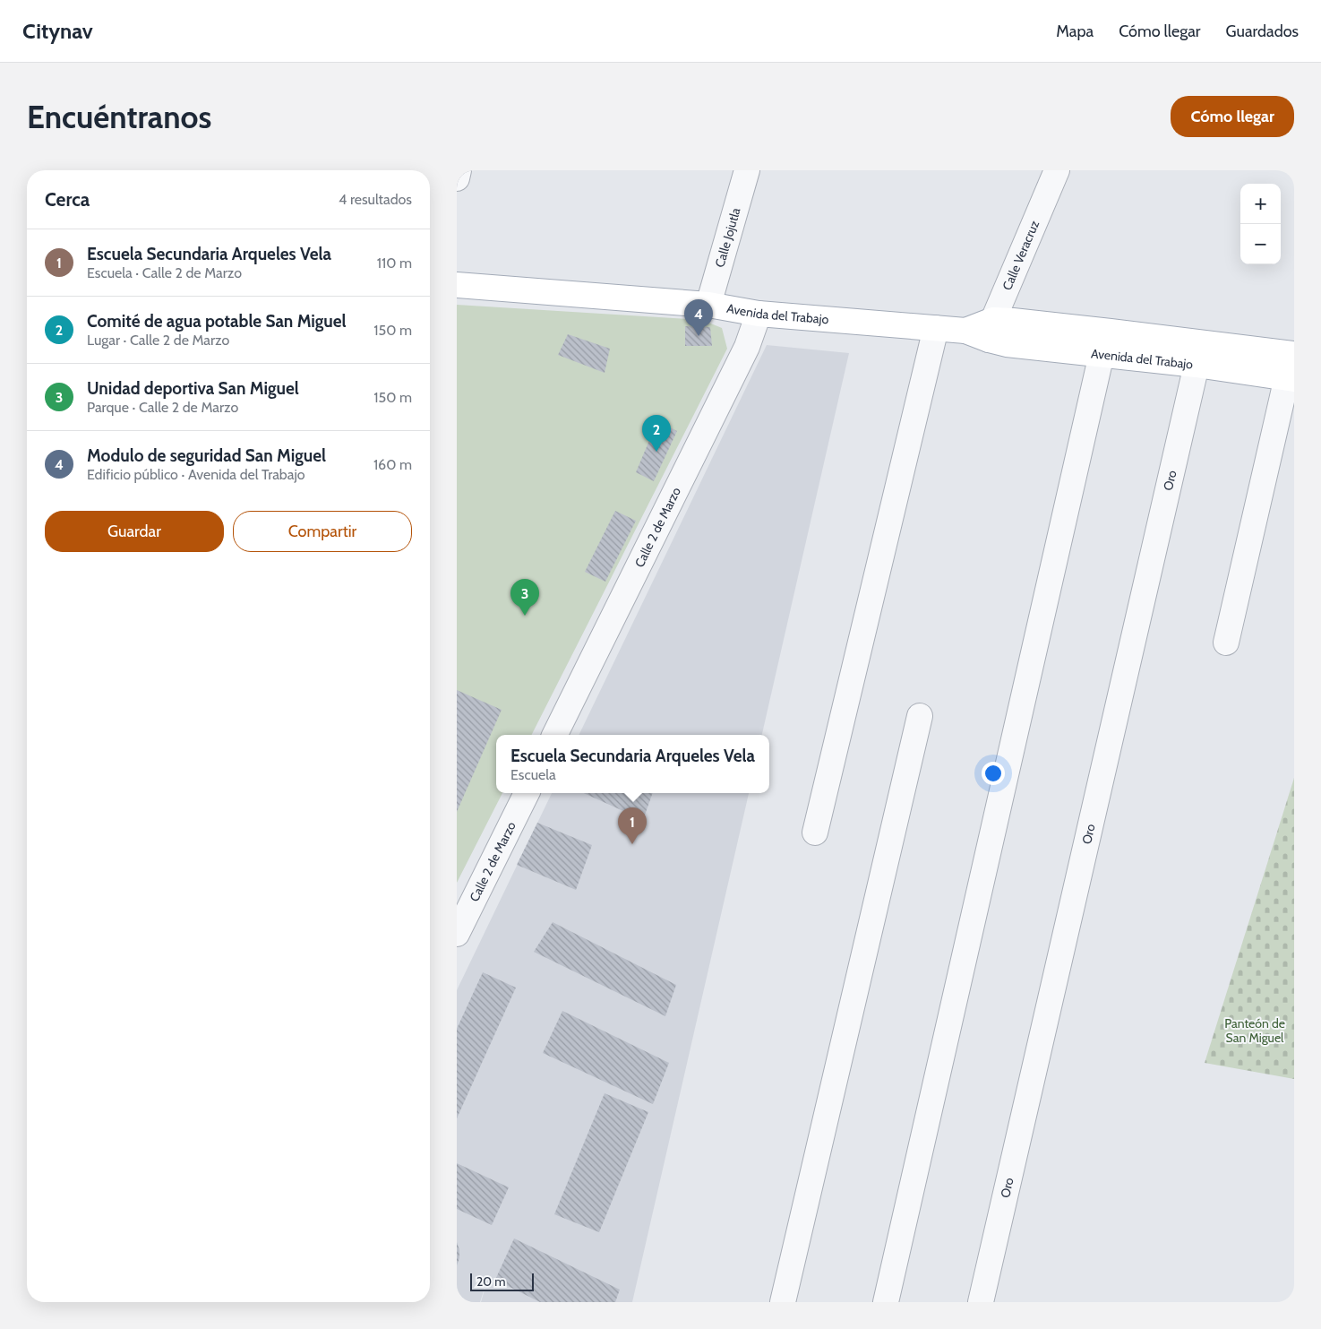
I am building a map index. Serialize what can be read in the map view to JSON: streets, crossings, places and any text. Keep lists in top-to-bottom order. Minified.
{"streets":{"main road":["Avenida del Trabajo"],"street":["Calle Jojutla","Calle Veracruz","Oro","Calle 2 de Marzo"]},"crossings":[["Calle Jojutla","Avenida del Trabajo"],["Calle Veracruz","Avenida del Trabajo"],["Avenida del Trabajo","Oro"],["Avenida del Trabajo","Calle 2 de Marzo"]],"parks":["Panteón de San Miguel"],"scale_bar":"20 m","page":{"header":"Citynav","nav":["Mapa","Cómo llegar","Guardados"],"buttons":["Cómo llegar",["Guardar","Compartir"]],"title":"Encuéntranos","heading":["Cerca","4 resultados"],"map_buttons":["+","−"],"list":[{"mark":"1","name":"Escuela Secundaria Arqueles Vela","note":"Escuela · Calle 2 de Marzo","value":"110 m"},{"mark":"2","name":"Comité de agua potable San Miguel","note":"Lugar · Calle 2 de Marzo","value":"150 m"},{"mark":"3","name":"Unidad deportiva San Miguel","note":"Parque · Calle 2 de Marzo","value":"150 m"},{"mark":"4","name":"Modulo de seguridad San Miguel","note":"Edificio público · Avenida del Trabajo","value":"160 m"}],"pins":["4","2","3","1"],"popup":["Escuela Secundaria Arqueles Vela","Escuela"],"scale":"20 m"}}
